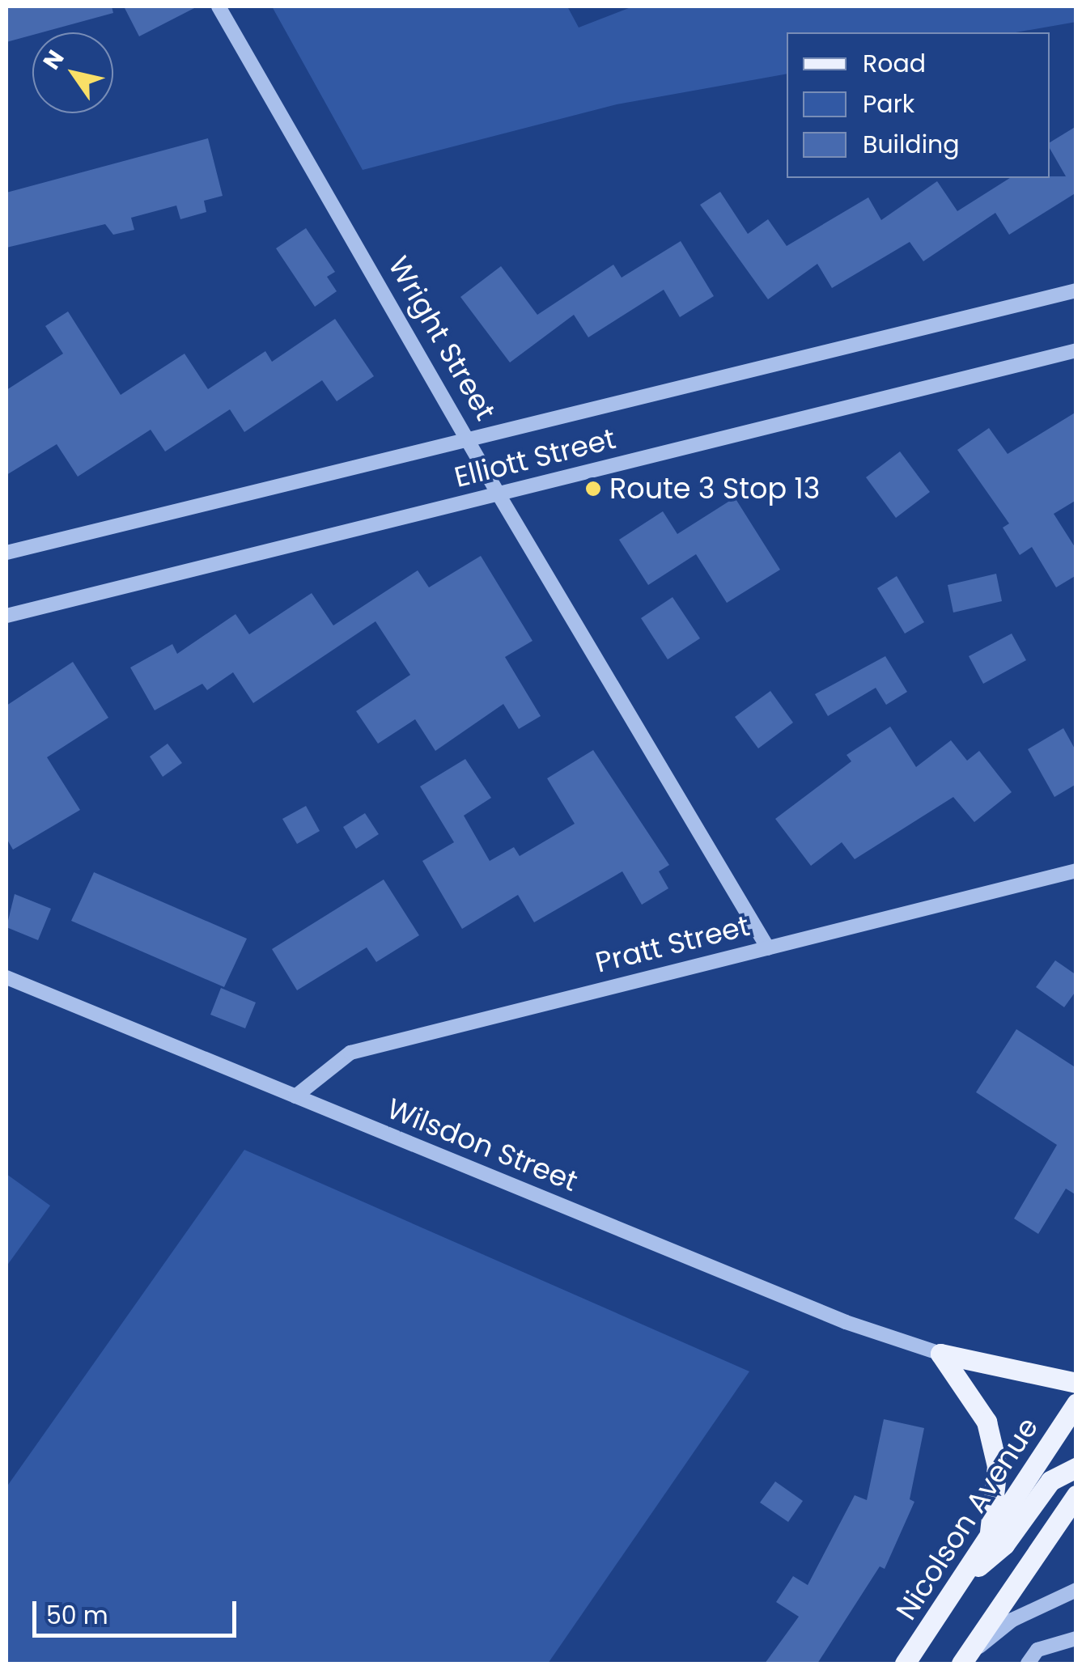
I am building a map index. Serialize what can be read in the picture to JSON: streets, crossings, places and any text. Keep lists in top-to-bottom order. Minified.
{"streets":{"main road":["Nicolson Avenue"],"street":["Wright Street","Elliott Street","Pratt Street","Wilsdon Street"]},"crossings":[["Wright Street","Elliott Street"],["Wright Street","Pratt Street"],["Pratt Street","Wilsdon Street"]],"places":["Route 3 Stop 13"],"legend":["Road","Park","Building"],"scale_bar":"50 m","north":"top left"}
